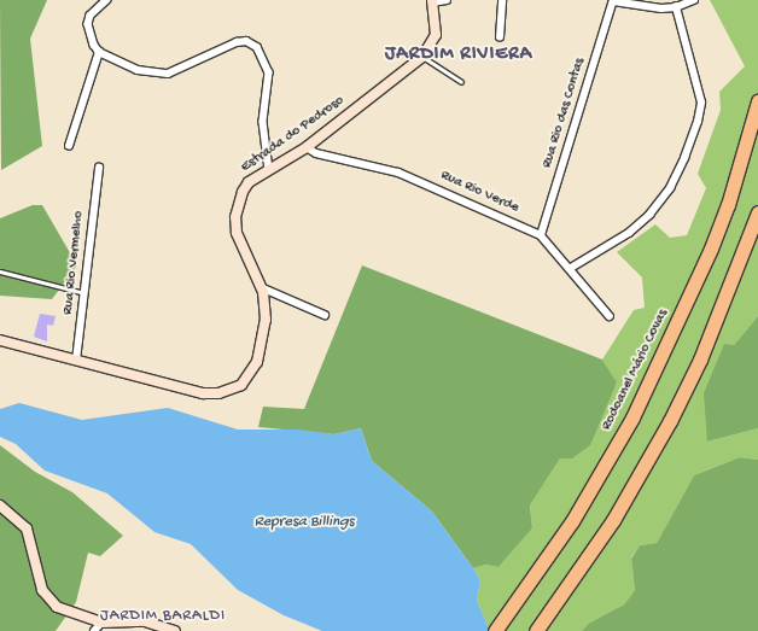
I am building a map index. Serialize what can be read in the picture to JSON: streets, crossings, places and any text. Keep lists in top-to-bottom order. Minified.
{"streets":{"highway":["Rodoanel Mário Covas"],"main road":["Estrada do Pedroso"],"street":["Rua Rio das Contas","Rua Rio Verde","Rua Rio Vermelho"]},"crossings":[["Rua Rio das Contas","Rua Rio Verde"],["Estrada do Pedroso","Rua Rio Verde"],["Estrada do Pedroso","Rua Rio Vermelho"]],"districts":["JARDIM RIVIERA","JARDIM BARALDI"],"water":["Represa Billings"]}
